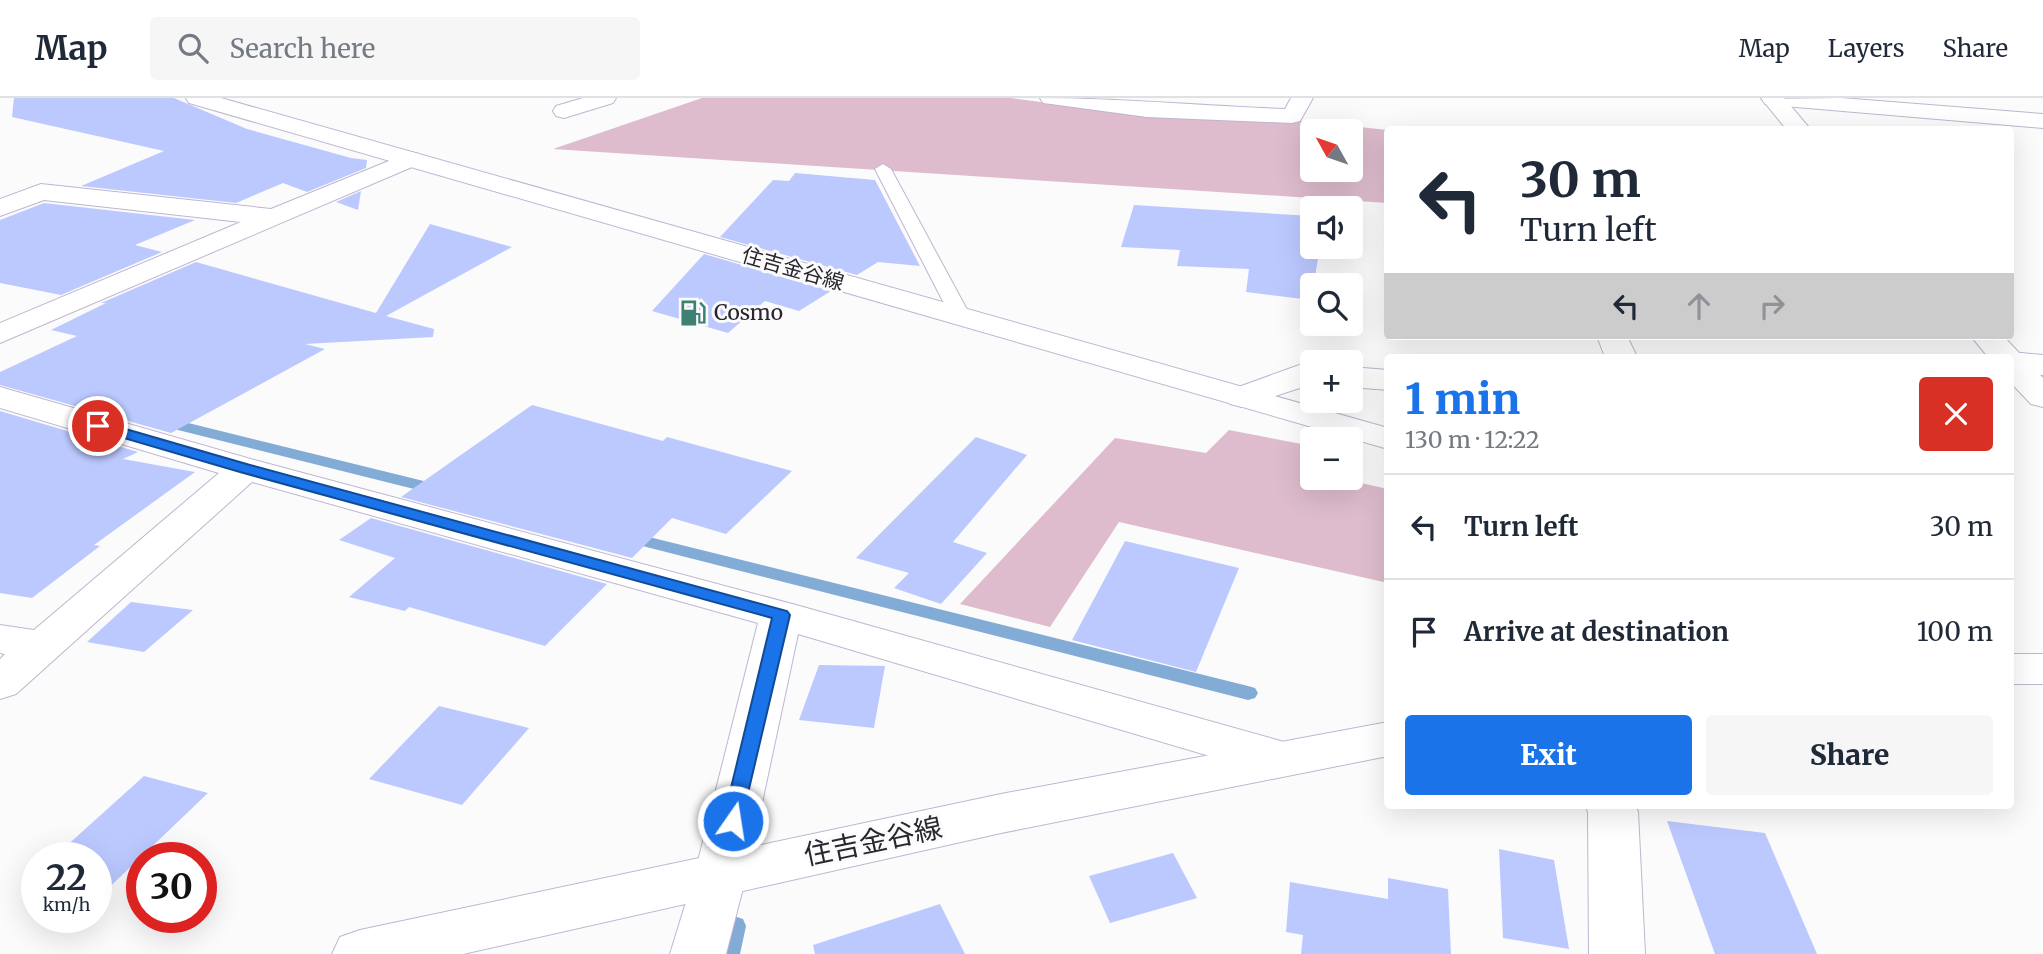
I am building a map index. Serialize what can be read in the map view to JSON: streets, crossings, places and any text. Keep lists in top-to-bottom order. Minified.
{"streets":{"street":["住吉金谷線"]},"places":{"fuel station":["Cosmo"]},"north":"top left","page":{"header":"Map","search":"Search here","nav":["Map","Layers","Share"],"map_buttons":["+","−"],"turn":["30 m","Turn left"],"heading":["1 min","130 m · 12:22"],"list":[{"name":"Turn left","value":"30 m"},{"name":"Arrive at destination","value":"100 m"}],"buttons":["Exit","Share"],"speed":"22 km/h","limit":"30"}}
